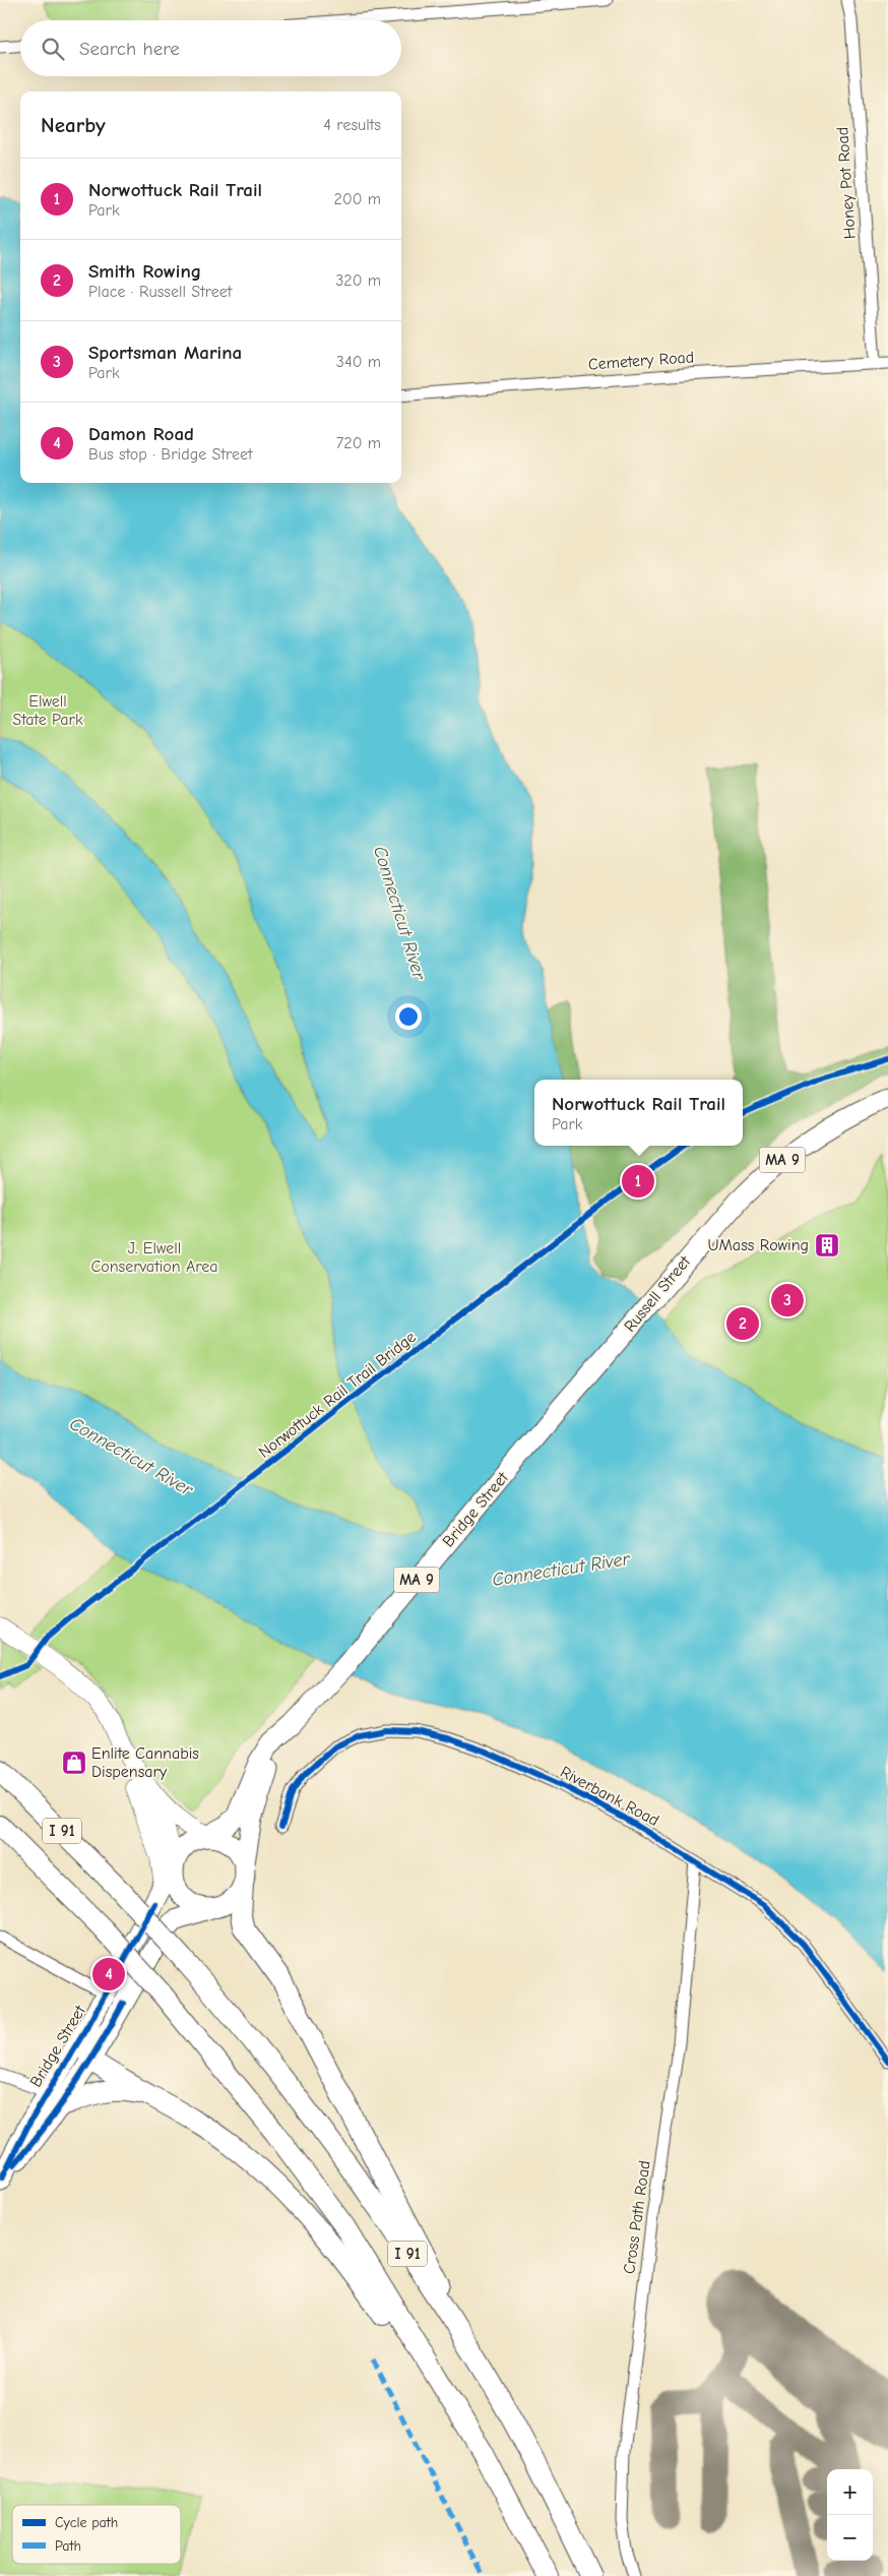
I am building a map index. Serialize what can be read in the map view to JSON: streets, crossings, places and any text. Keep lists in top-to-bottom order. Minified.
{"streets":{"highway":["MA 9","Russell Street","Bridge Street","I 91"],"street":["Honey Pot Road","Cemetery Road","Riverbank Road","Cross Path Road"],"cycle path":["Norwottuck Rail Trail Bridge"]},"crossings":[["Honey Pot Road","Cemetery Road"],["Russell Street","Bridge Street"],["Riverbank Road","Cross Path Road"]],"water":["Connecticut River"],"parks":["Elwell State Park","J. Elwell Conservation Area"],"places":{"building":["UMass Rowing"],"shop":["Enlite Cannabis Dispensary"]},"legend":["Cycle path","Path"],"page":{"search":"Search here","heading":["Nearby","4 results"],"list":[{"mark":"1","name":"Norwottuck Rail Trail","note":"Park","value":"200 m"},{"mark":"2","name":"Smith Rowing","note":"Place · Russell Street","value":"320 m"},{"mark":"3","name":"Sportsman Marina","note":"Park","value":"340 m"},{"mark":"4","name":"Damon Road","note":"Bus stop · Bridge Street","value":"720 m"}],"popup":["Norwottuck Rail Trail","Park"],"pins":["1","3","2","4"],"map_buttons":["+","−"]}}
